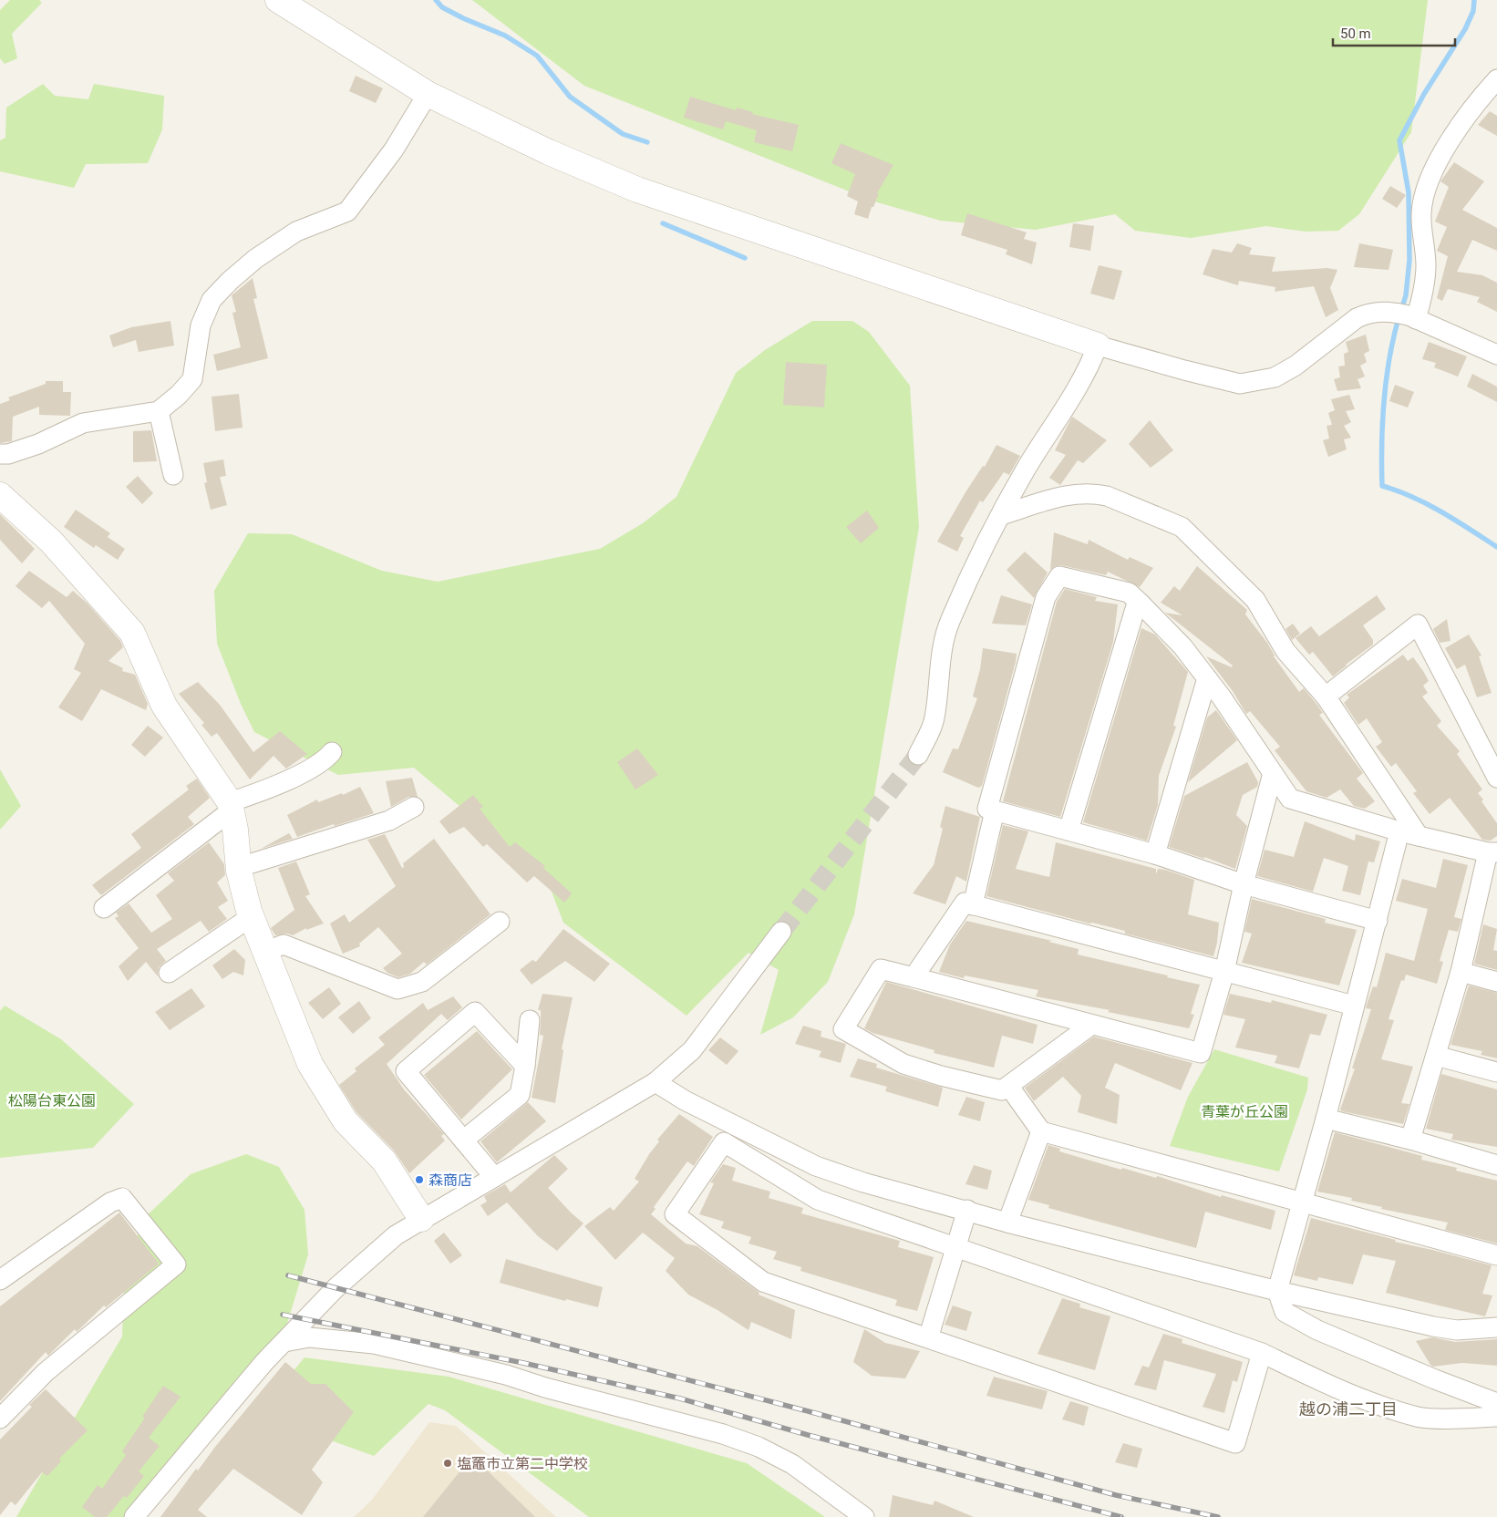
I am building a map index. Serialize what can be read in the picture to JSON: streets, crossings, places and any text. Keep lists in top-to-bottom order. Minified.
{"districts":["越の浦二丁目"],"parks":["松陽台東公園","青葉が丘公園"],"places":["森商店","塩竈市立第二中学校"],"scale_bar":"50 m"}
